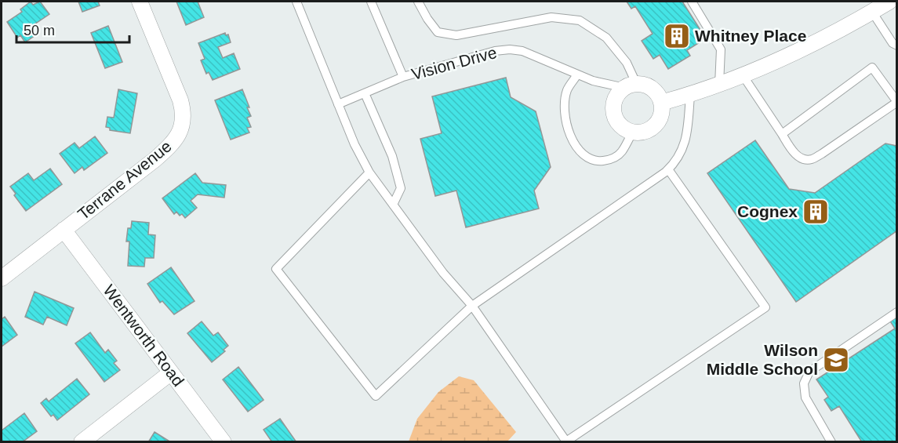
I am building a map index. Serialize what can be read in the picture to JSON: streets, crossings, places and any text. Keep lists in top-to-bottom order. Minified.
{"streets":{"street":["Vision Drive","Terrane Avenue","Wentworth Road"]},"crossings":[["Terrane Avenue","Wentworth Road"]],"places":{"building":["Whitney Place","Cognex"],"school or university":["Wilson Middle School"]},"scale_bar":"50 m"}
